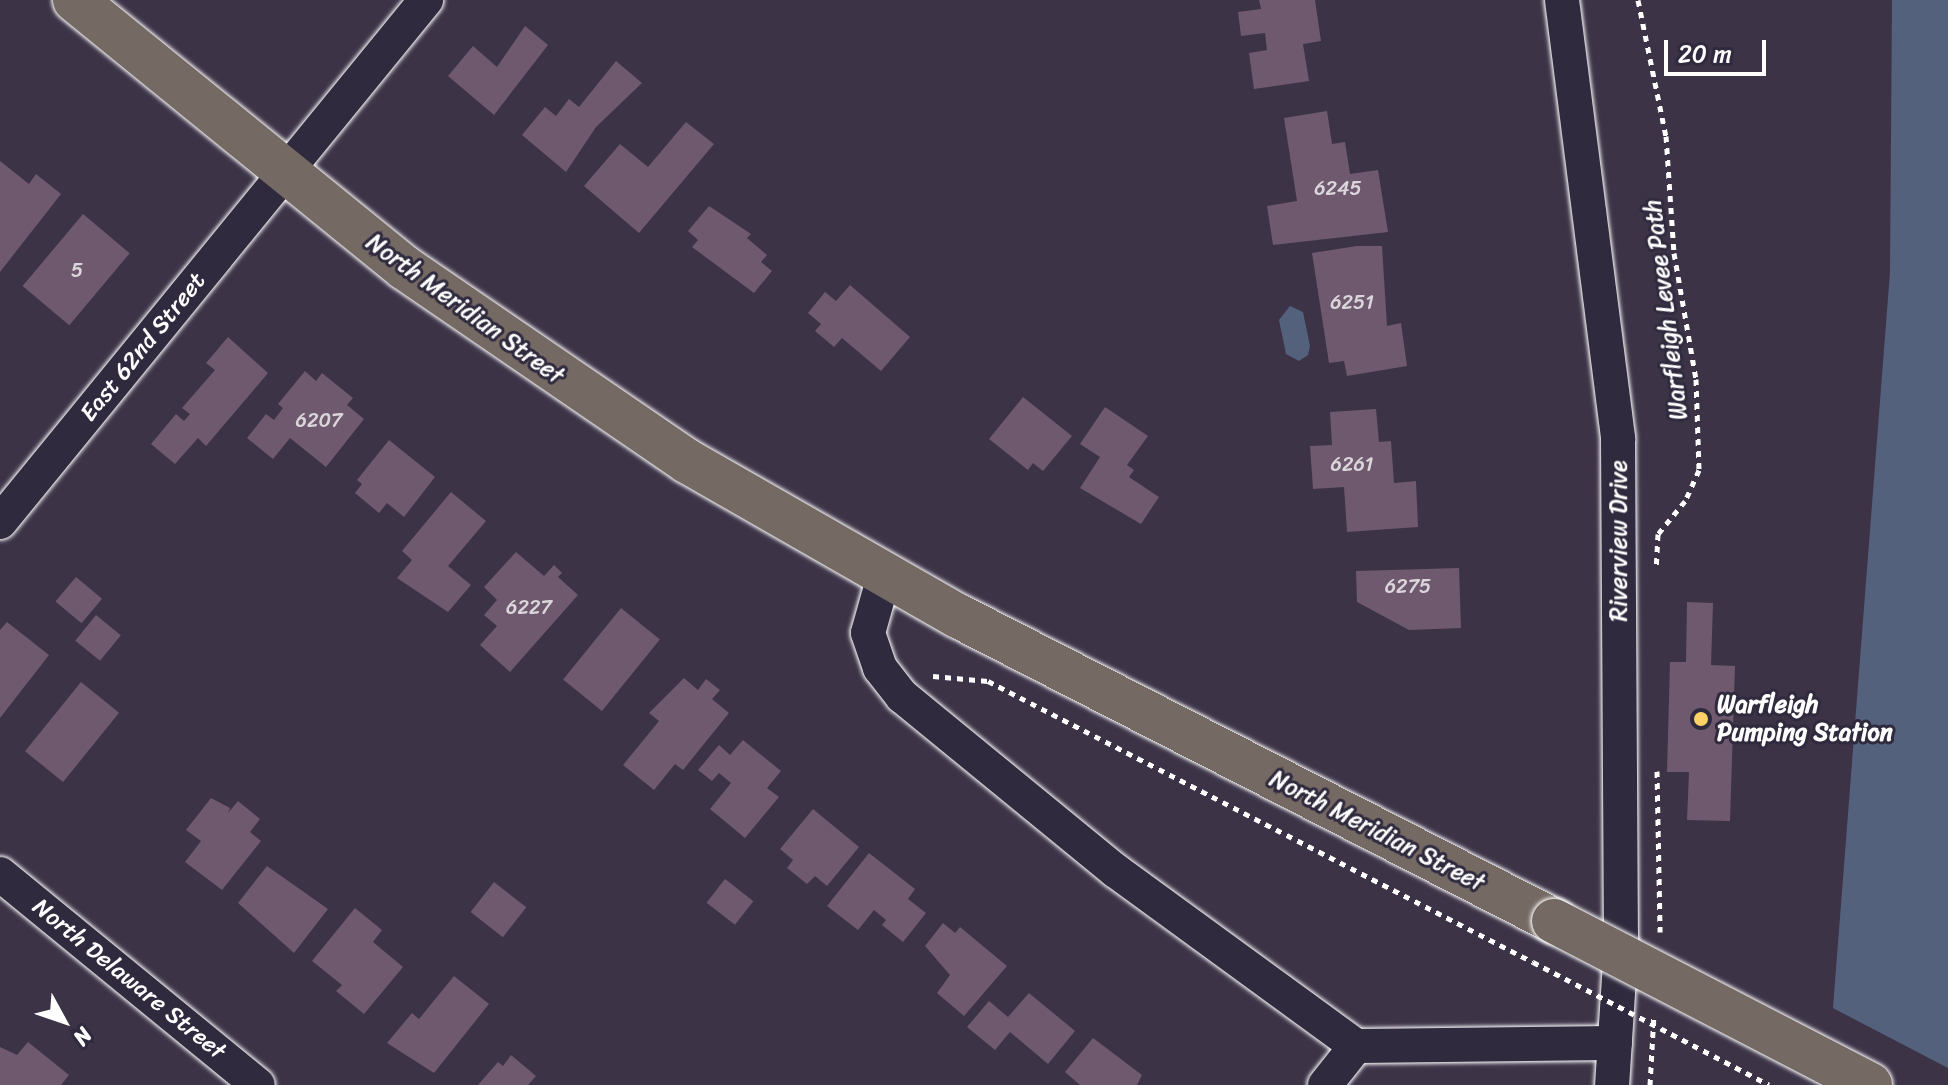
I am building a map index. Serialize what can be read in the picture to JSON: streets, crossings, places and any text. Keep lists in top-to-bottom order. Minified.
{"streets":{"main road":["North Meridian Street"],"street":["East 62nd Street","Riverview Drive","North Delaware Street"],"path":["Warfleigh Levee Path"]},"crossings":[["North Meridian Street","East 62nd Street"]],"places":["Warfleigh Pumping Station"],"house_numbers":["6245","5","6251","6207","6261","6275","6227"],"scale_bar":"20 m","north":"bottom right"}
